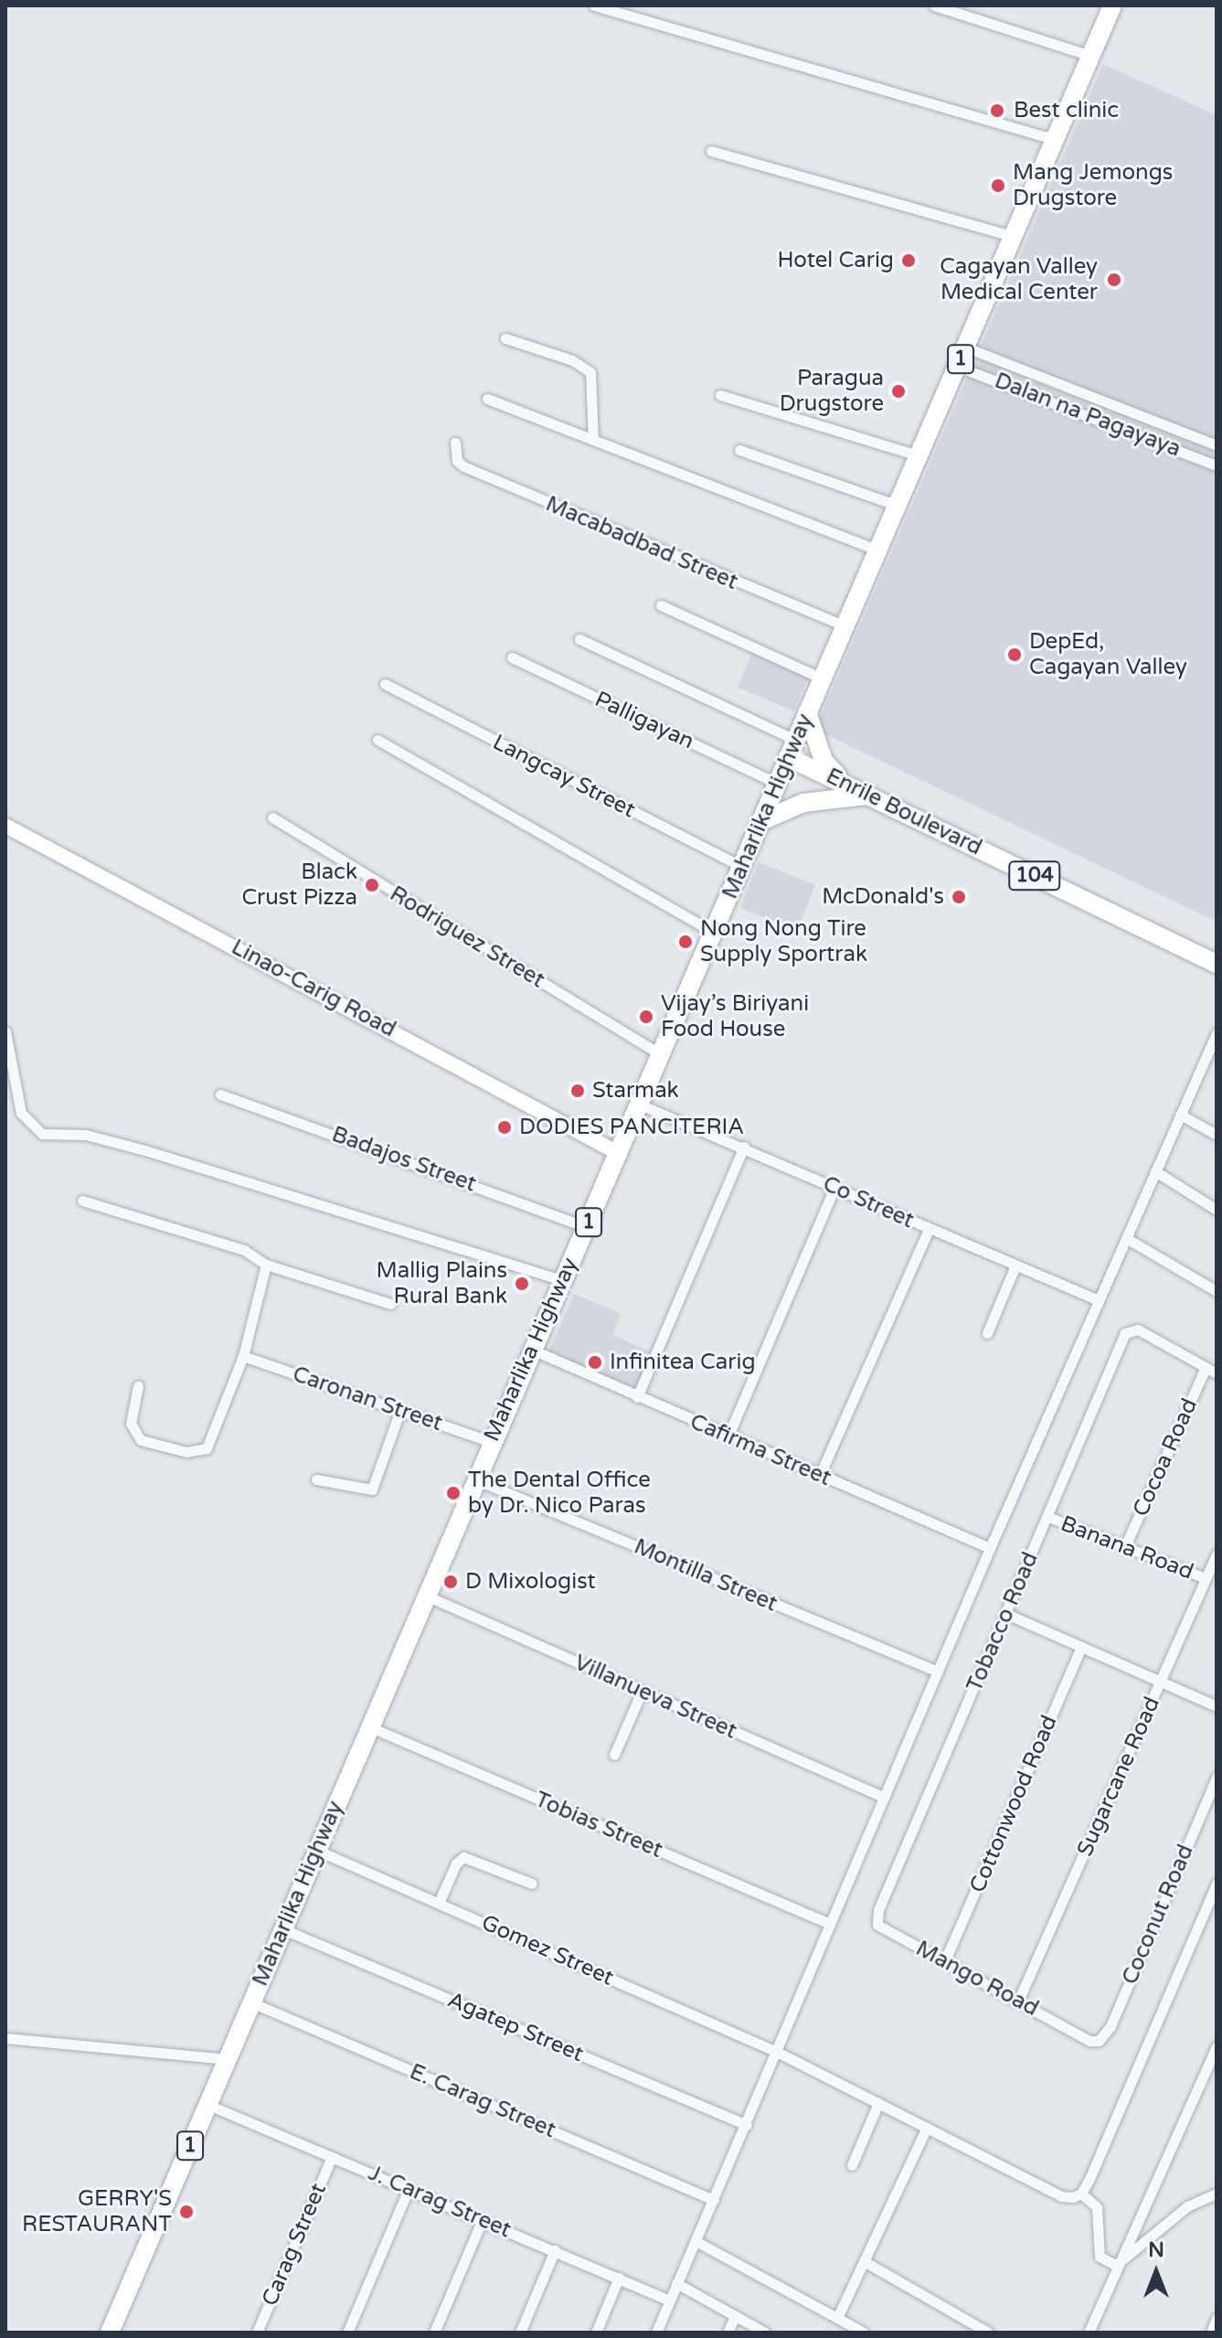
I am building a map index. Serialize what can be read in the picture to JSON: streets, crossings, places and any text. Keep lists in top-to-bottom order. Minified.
{"streets":{"highway":["1","Maharlika Highway","Enrile Boulevard","104"],"main road":["Linao-Carig Road"],"street":["Dalan na Pagayaya","Macabadbad Street","Palligayan","Langcay Street","Rodriguez Street","Badajos Street","Co Street","Caronan Street","Cafirma Street","Cocoa Road","Banana Road","Montilla Street","Tobacco Road","Villanueva Street","Sugarcane Road","Cottonwood Road","Tobias Street","Coconut Road","Gomez Street","Mango Road","Agatep Street","E. Carag Street","J. Carag Street","Carag Street"]},"crossings":[["Dalan na Pagayaya","Maharlika Highway"],["Macabadbad Street","Maharlika Highway"],["Palligayan","Maharlika Highway"],["Langcay Street","Maharlika Highway"],["Maharlika Highway","Enrile Boulevard"],["Maharlika Highway","Rodriguez Street"],["Maharlika Highway","Linao-Carig Road"],["Maharlika Highway","Badajos Street"],["Maharlika Highway","Co Street"],["Maharlika Highway","Caronan Street"],["Maharlika Highway","Cafirma Street"],["Maharlika Highway","Montilla Street"],["Maharlika Highway","Villanueva Street"],["Maharlika Highway","Tobias Street"],["Maharlika Highway","Gomez Street"],["Maharlika Highway","Agatep Street"],["Maharlika Highway","E. Carag Street"],["Maharlika Highway","J. Carag Street"],["Cocoa Road","Banana Road"],["Cocoa Road","Tobacco Road"],["Banana Road","Tobacco Road"],["Banana Road","Sugarcane Road"],["Tobacco Road","Mango Road"],["Sugarcane Road","Mango Road"],["Cottonwood Road","Mango Road"],["Coconut Road","Mango Road"],["J. Carag Street","Carag Street"]],"places":["Best clinic","Mang Jemongs Drugstore","Hotel Carig","Cagayan Valley Medical Center","Paragua Drugstore","DepEd, Cagayan Valley","Black Crust Pizza","McDonald's","Nong Nong Tire Supply Sportrak","Vijay’s Biriyani Food House","Starmak","DODIES PANCITERIA","Mallig Plains Rural Bank","Infinitea Carig","The Dental Office by Dr. Nico Paras","D Mixologist","GERRY'S RESTAURANT"],"north":"top"}
